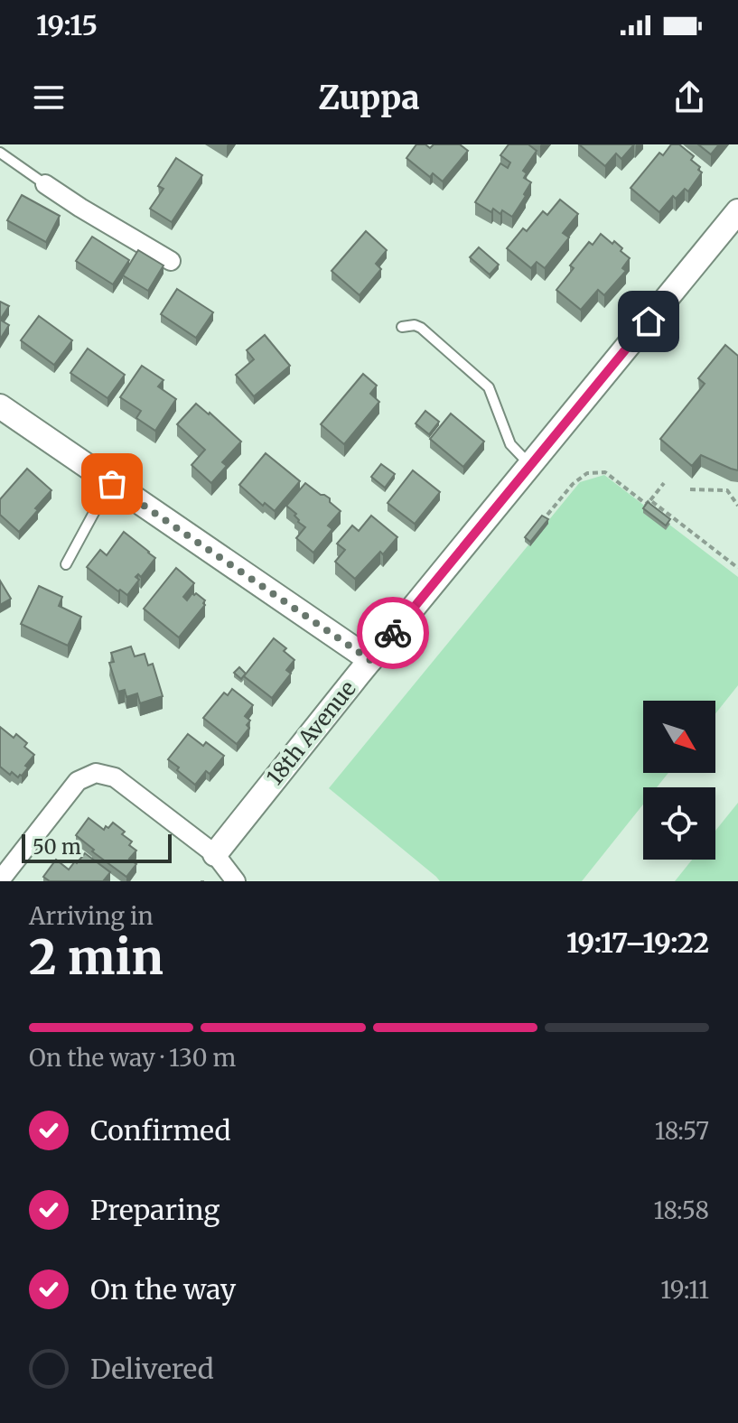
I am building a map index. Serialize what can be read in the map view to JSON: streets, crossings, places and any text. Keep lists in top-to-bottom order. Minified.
{"streets":{"street":["18th Avenue"]},"scale_bar":"50 m","north":"bottom right","page":{"status":"19:15","header":"Zuppa","scale":"50 m","heading":["2 min","Arriving in","19:17–19:22"],"bar":"On the way · 130 m","list":[["Confirmed","18:57"],["Preparing","18:58"],["On the way","19:11"],"Delivered"]}}
